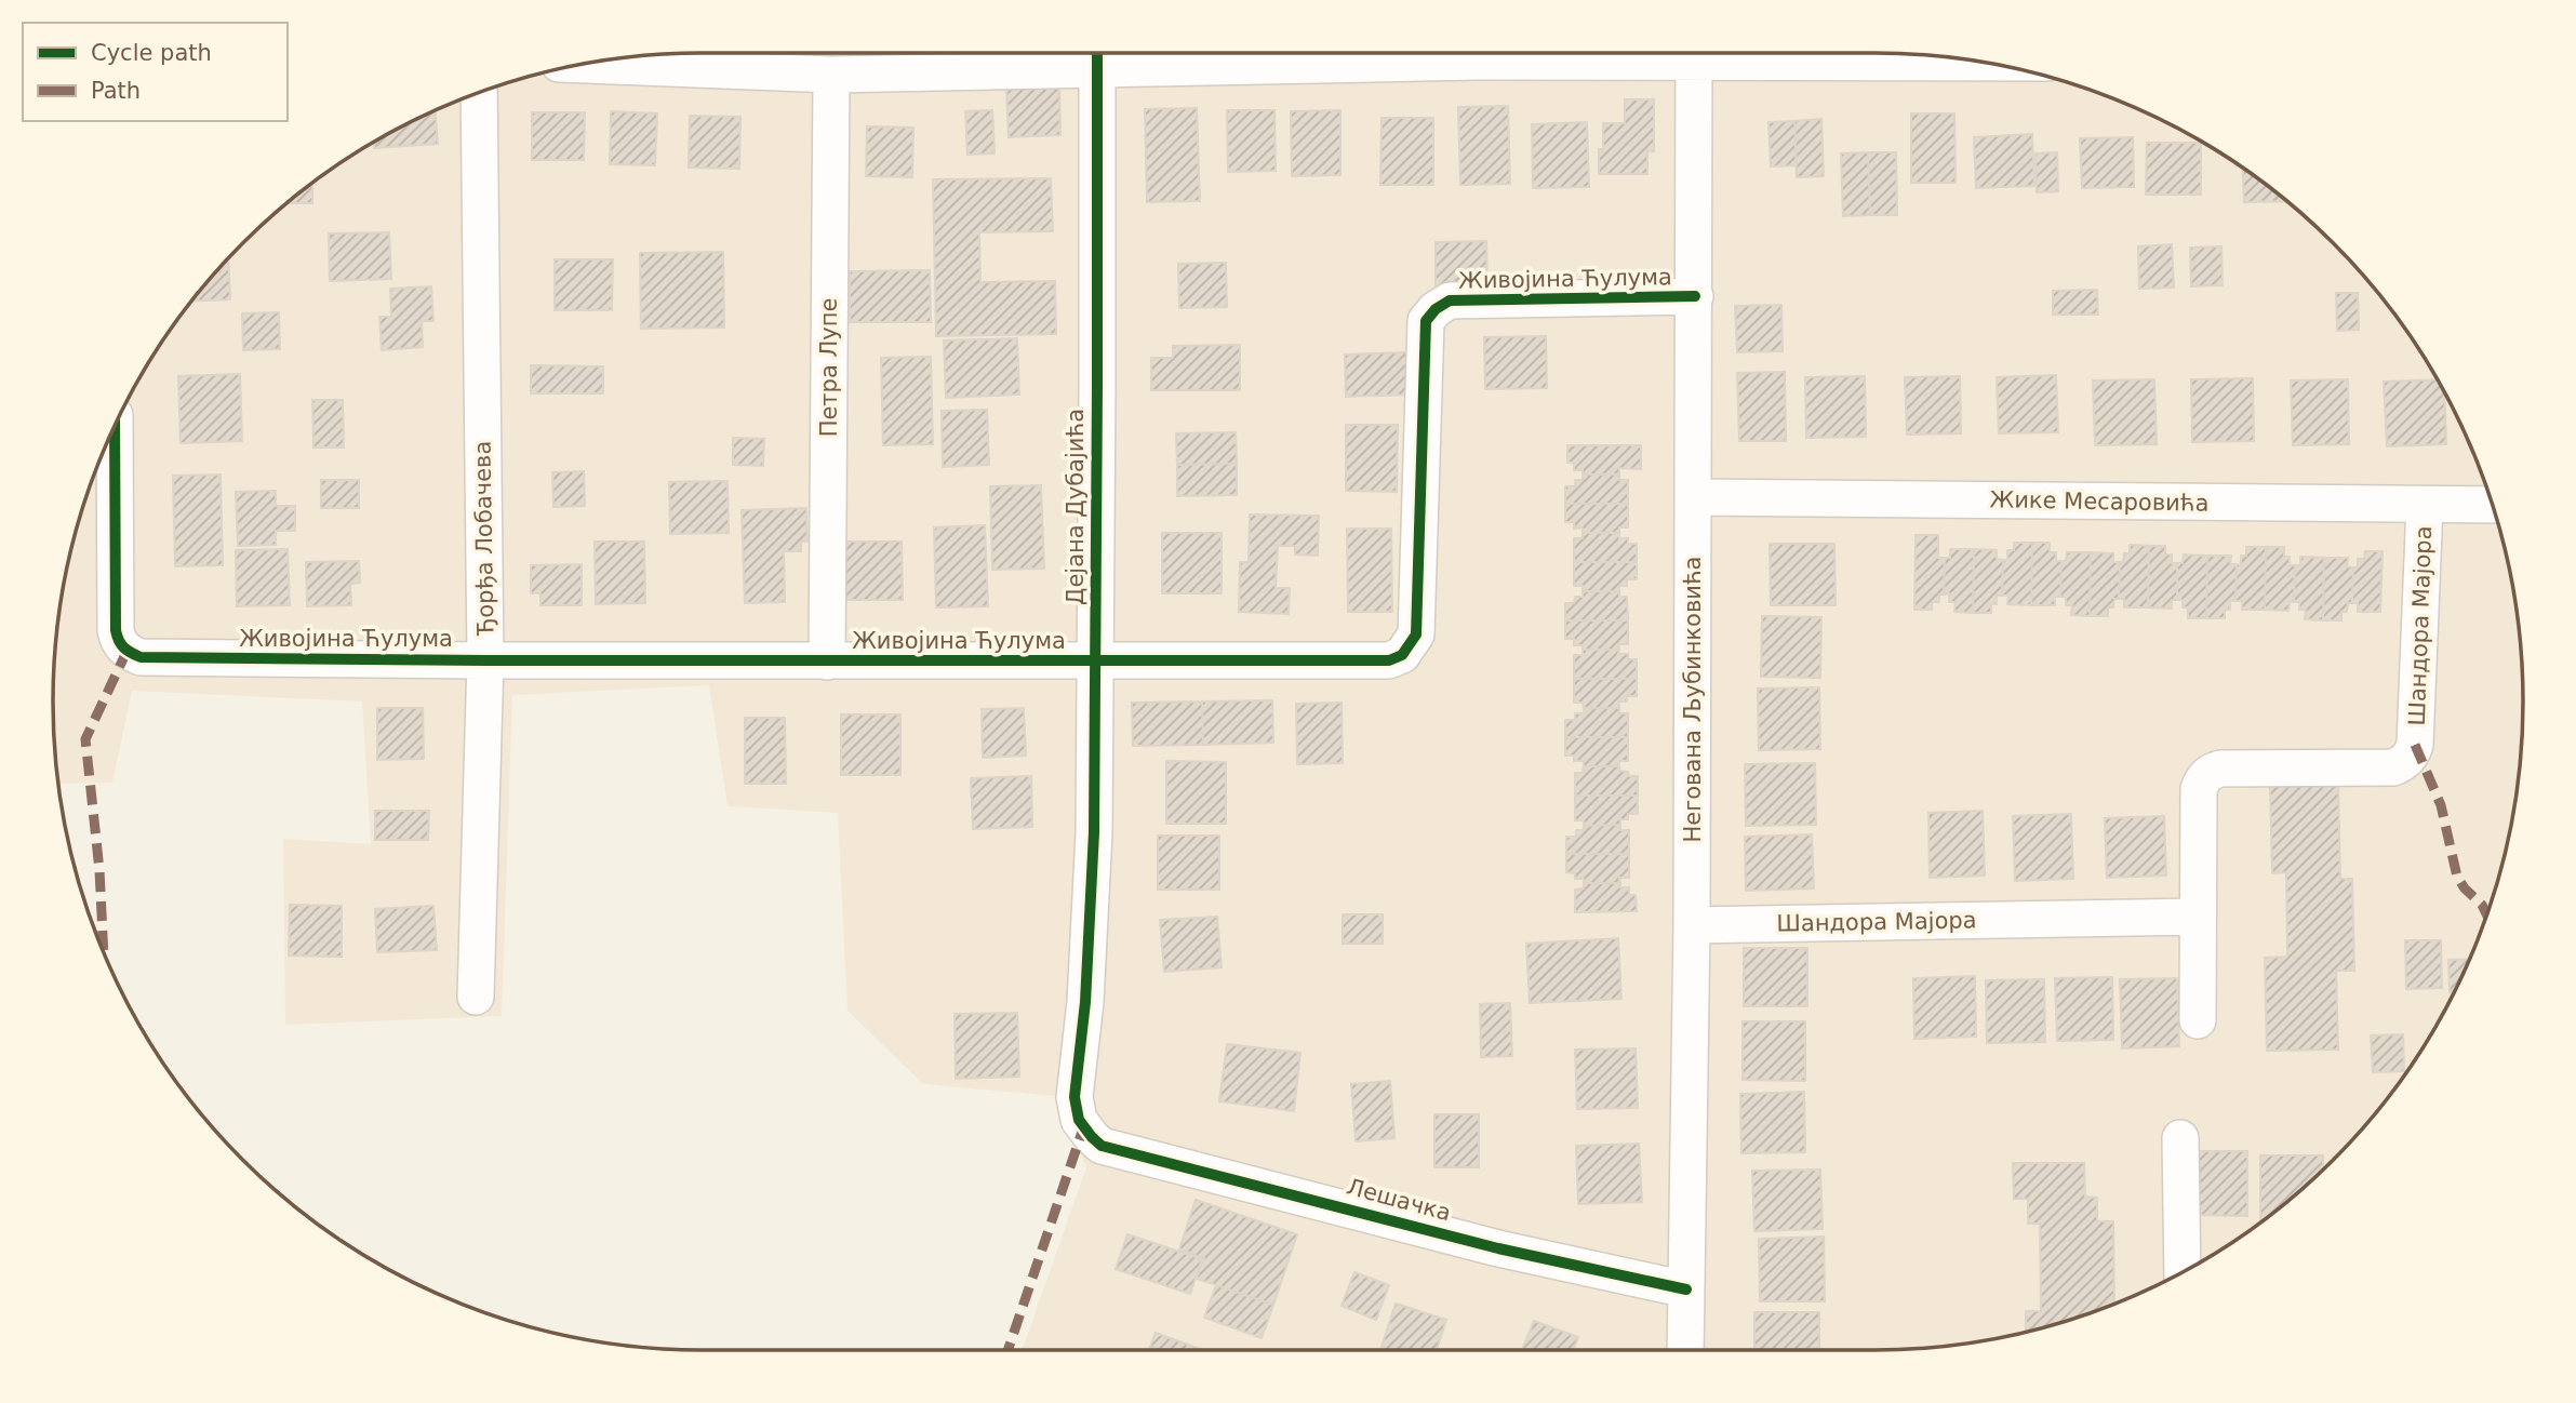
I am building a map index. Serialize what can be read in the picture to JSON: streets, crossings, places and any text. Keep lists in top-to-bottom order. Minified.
{"streets":{"street":["Живојина Ћулума","Петра Лупе","Жике Месаровића","Дејана Дубајића","Ђорђа Лобачева","Шандора Мајора","Негована Љубинковића","Лешачка"]},"crossings":[["Живојина Ћулума","Петра Лупе"],["Живојина Ћулума","Дејана Дубајића"],["Живојина Ћулума","Ђорђа Лобачева"],["Живојина Ћулума","Негована Љубинковића"],["Жике Месаровића","Шандора Мајора"],["Жике Месаровића","Негована Љубинковића"],["Дејана Дубајића","Лешачка"],["Шандора Мајора","Негована Љубинковића"],["Негована Љубинковића","Лешачка"]],"legend":["Cycle path","Path"]}
